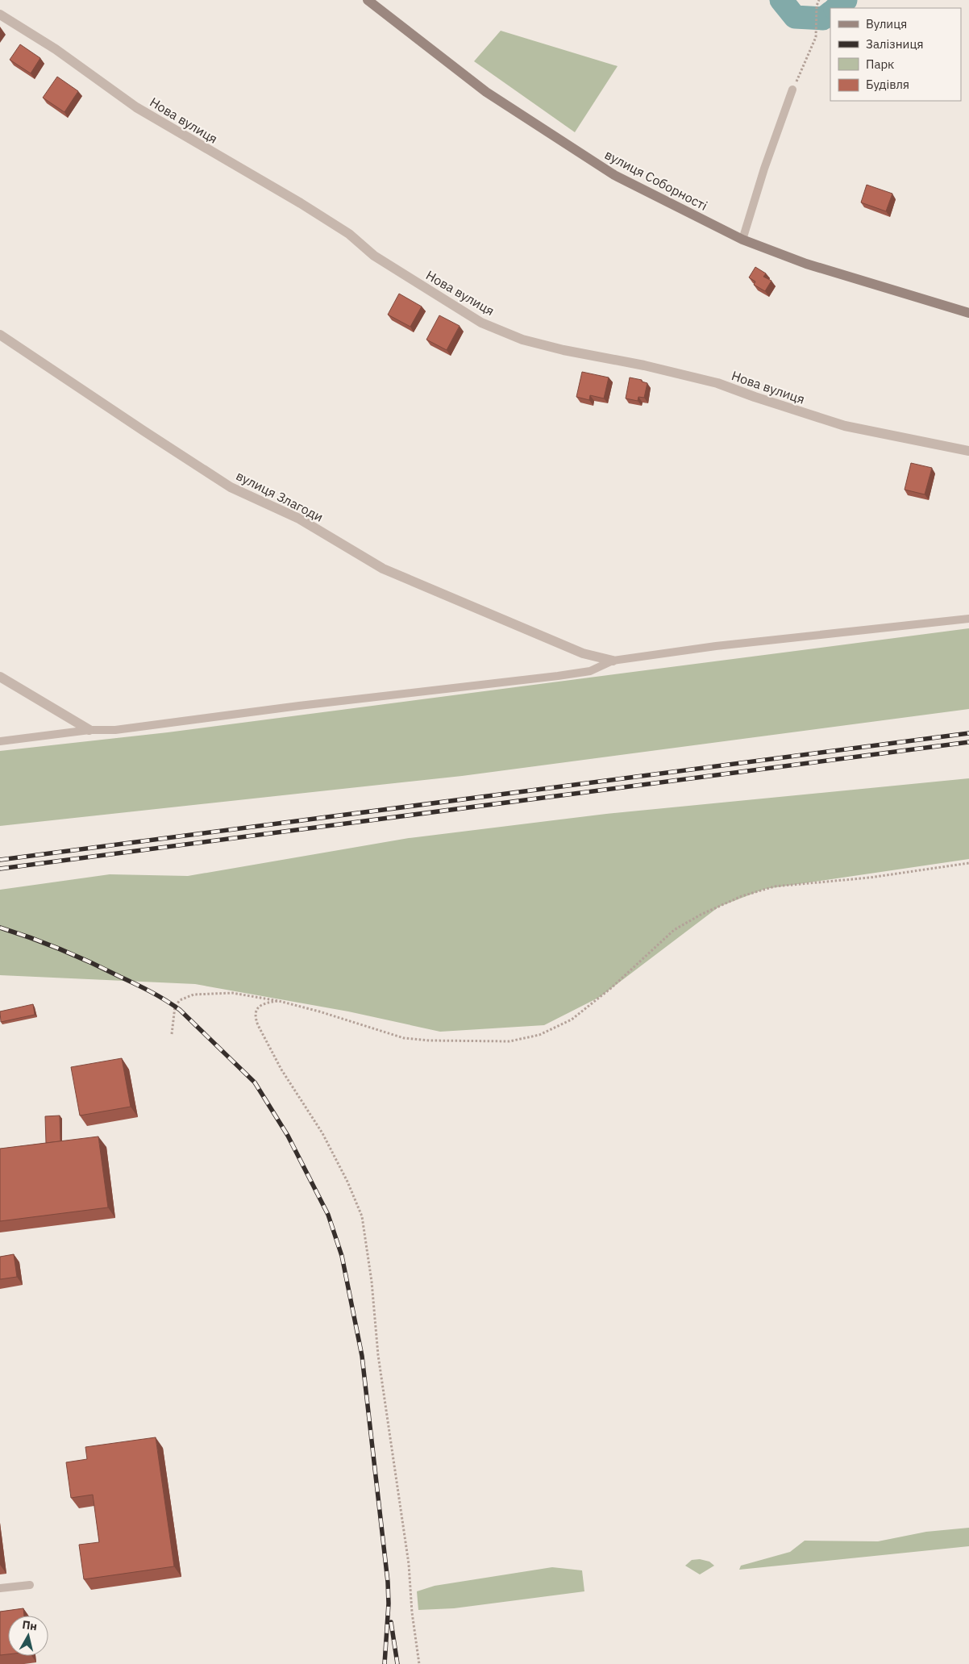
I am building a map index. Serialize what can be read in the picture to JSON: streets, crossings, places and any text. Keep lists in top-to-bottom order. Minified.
{"streets":{"street":["Нова вулиця","вулиця Соборності","вулиця Злагоди"]},"legend":["Вулиця","Залізниця","Парк","Будівля"],"north":"top"}
